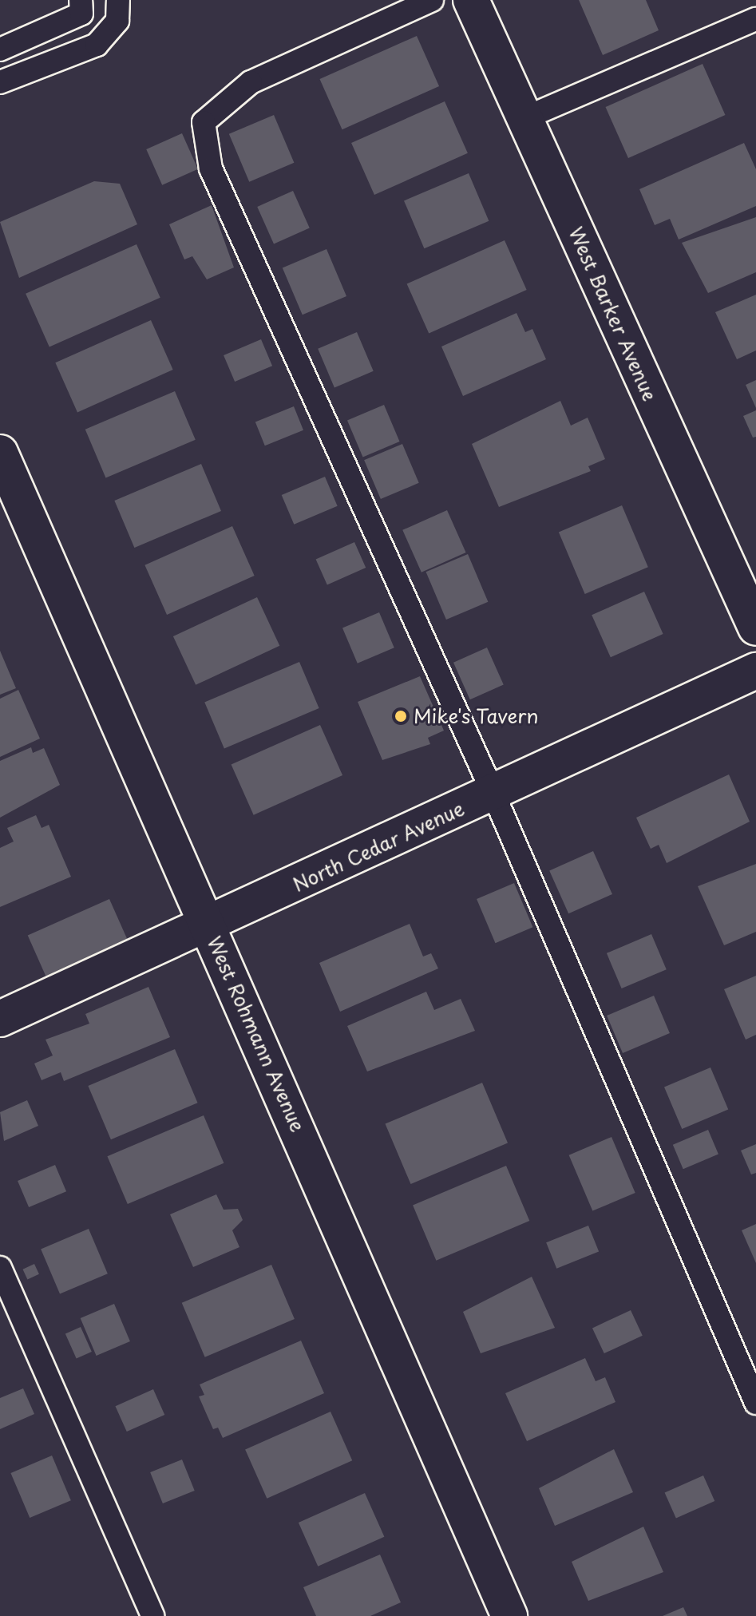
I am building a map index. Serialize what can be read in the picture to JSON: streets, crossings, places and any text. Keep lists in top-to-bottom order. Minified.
{"streets":{"street":["West Barker Avenue","North Cedar Avenue","West Rohmann Avenue"]},"crossings":[["North Cedar Avenue","West Rohmann Avenue"]],"places":["Mike's Tavern"]}
